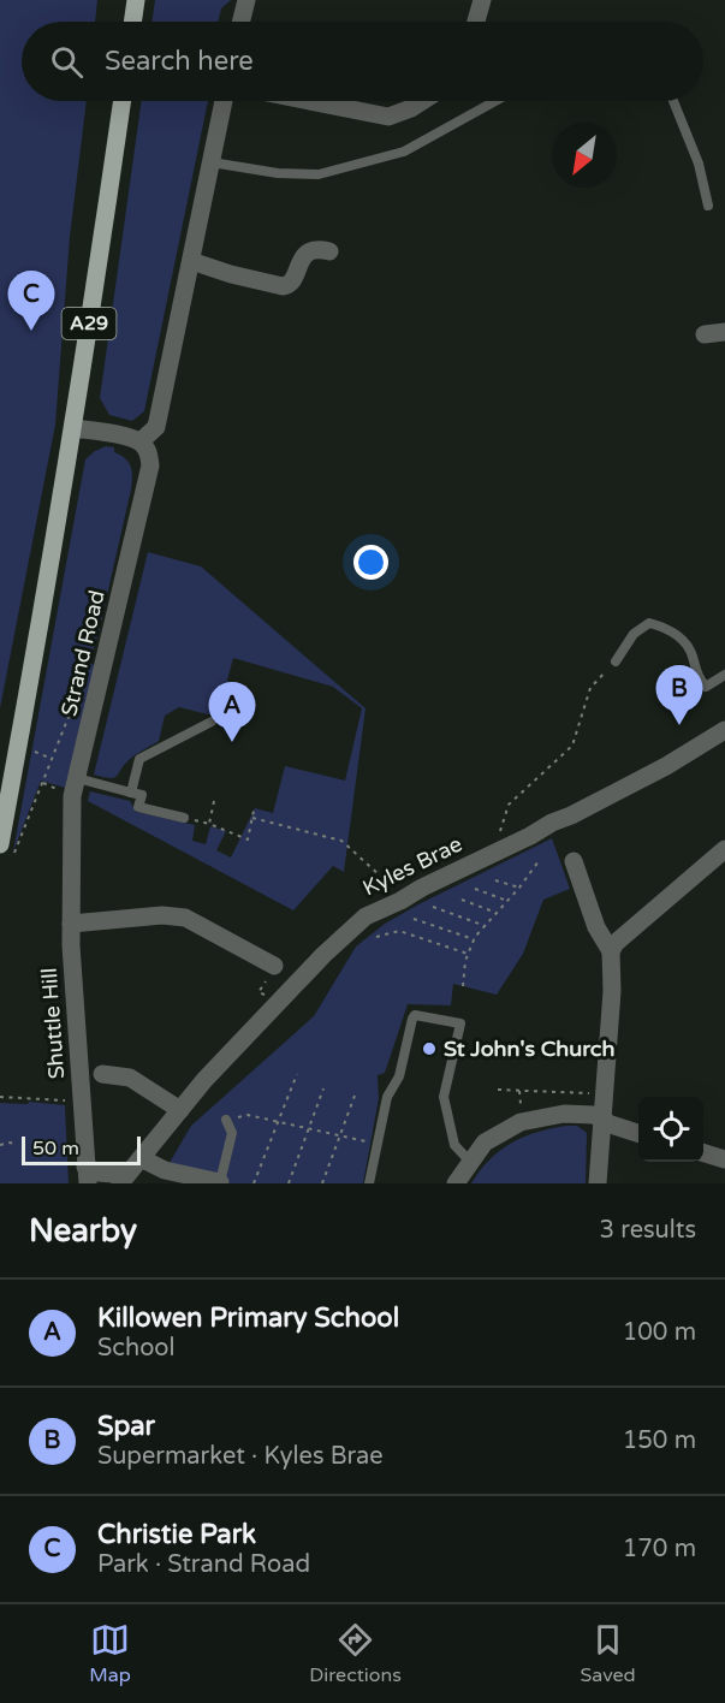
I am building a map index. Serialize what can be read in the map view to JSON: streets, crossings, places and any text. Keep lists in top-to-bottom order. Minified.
{"streets":{"main road":["A29","Strand Road"],"street":["Kyles Brae","Shuttle Hill"]},"crossings":[["Strand Road","Shuttle Hill"],["Kyles Brae","Shuttle Hill"]],"places":["St John's Church"],"scale_bar":"50 m","north":"bottom left","page":{"search":"Search here","pins":["C","B","A"],"scale":"50 m","heading":["Nearby","3 results"],"list":[{"mark":"A","name":"Killowen Primary School","note":"School","value":"100 m"},{"mark":"B","name":"Spar","note":"Supermarket · Kyles Brae","value":"150 m"},{"mark":"C","name":"Christie Park","note":"Park · Strand Road","value":"170 m"}],"nav":["Map","Directions","Saved"]}}
